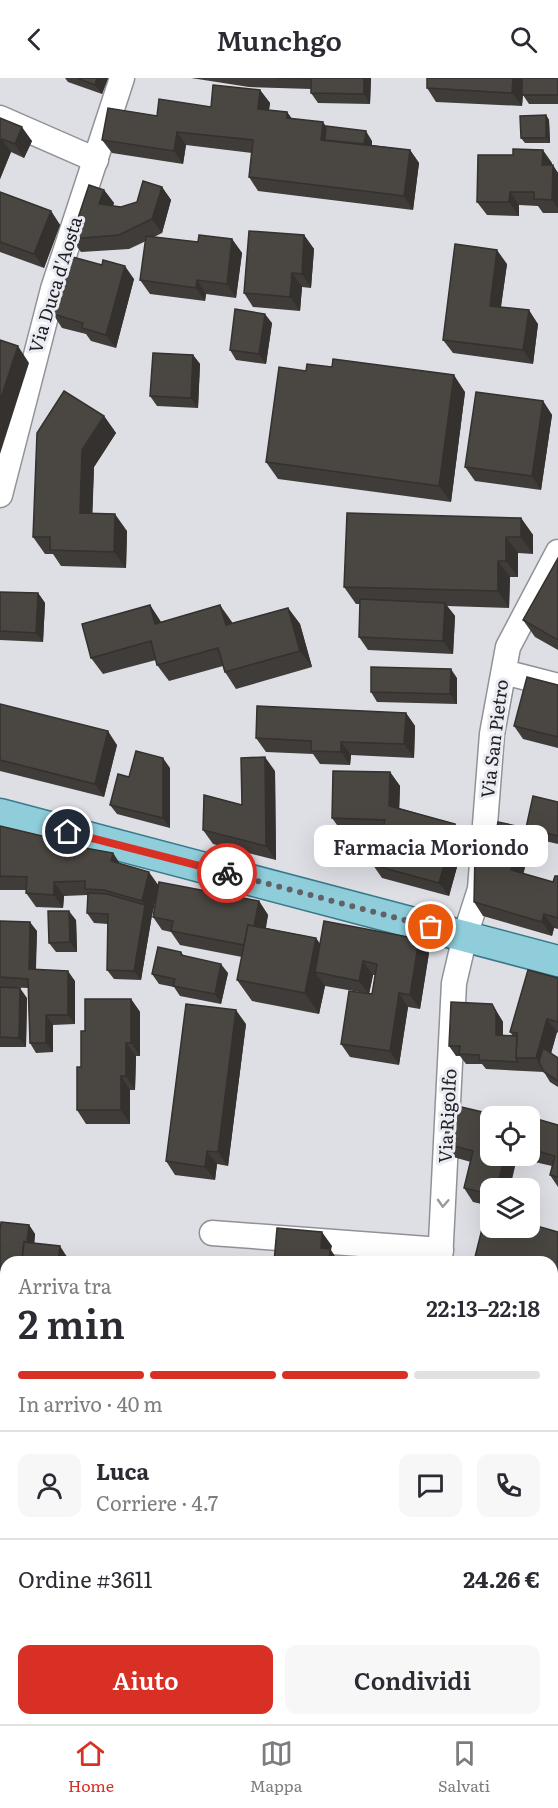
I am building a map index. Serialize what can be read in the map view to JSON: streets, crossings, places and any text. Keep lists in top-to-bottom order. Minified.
{"streets":{"street":["Via Duca d'Aosta","Via San Pietro","Via Rigolfo"]},"crossings":[["Via San Pietro","Via Rigolfo"]],"one_way":["Via Rigolfo"],"places":["Farmacia Moriondo"],"page":{"header":"Munchgo","bubble":"Farmacia Moriondo","heading":["2 min","Arriva tra","22:13–22:18"],"panel":["Luca","Corriere · 4.7","Ordine #3611","24.26 €"],"bar":"In arrivo · 40 m","buttons":["Aiuto","Condividi"],"tabs":["Home","Mappa","Salvati"]}}
